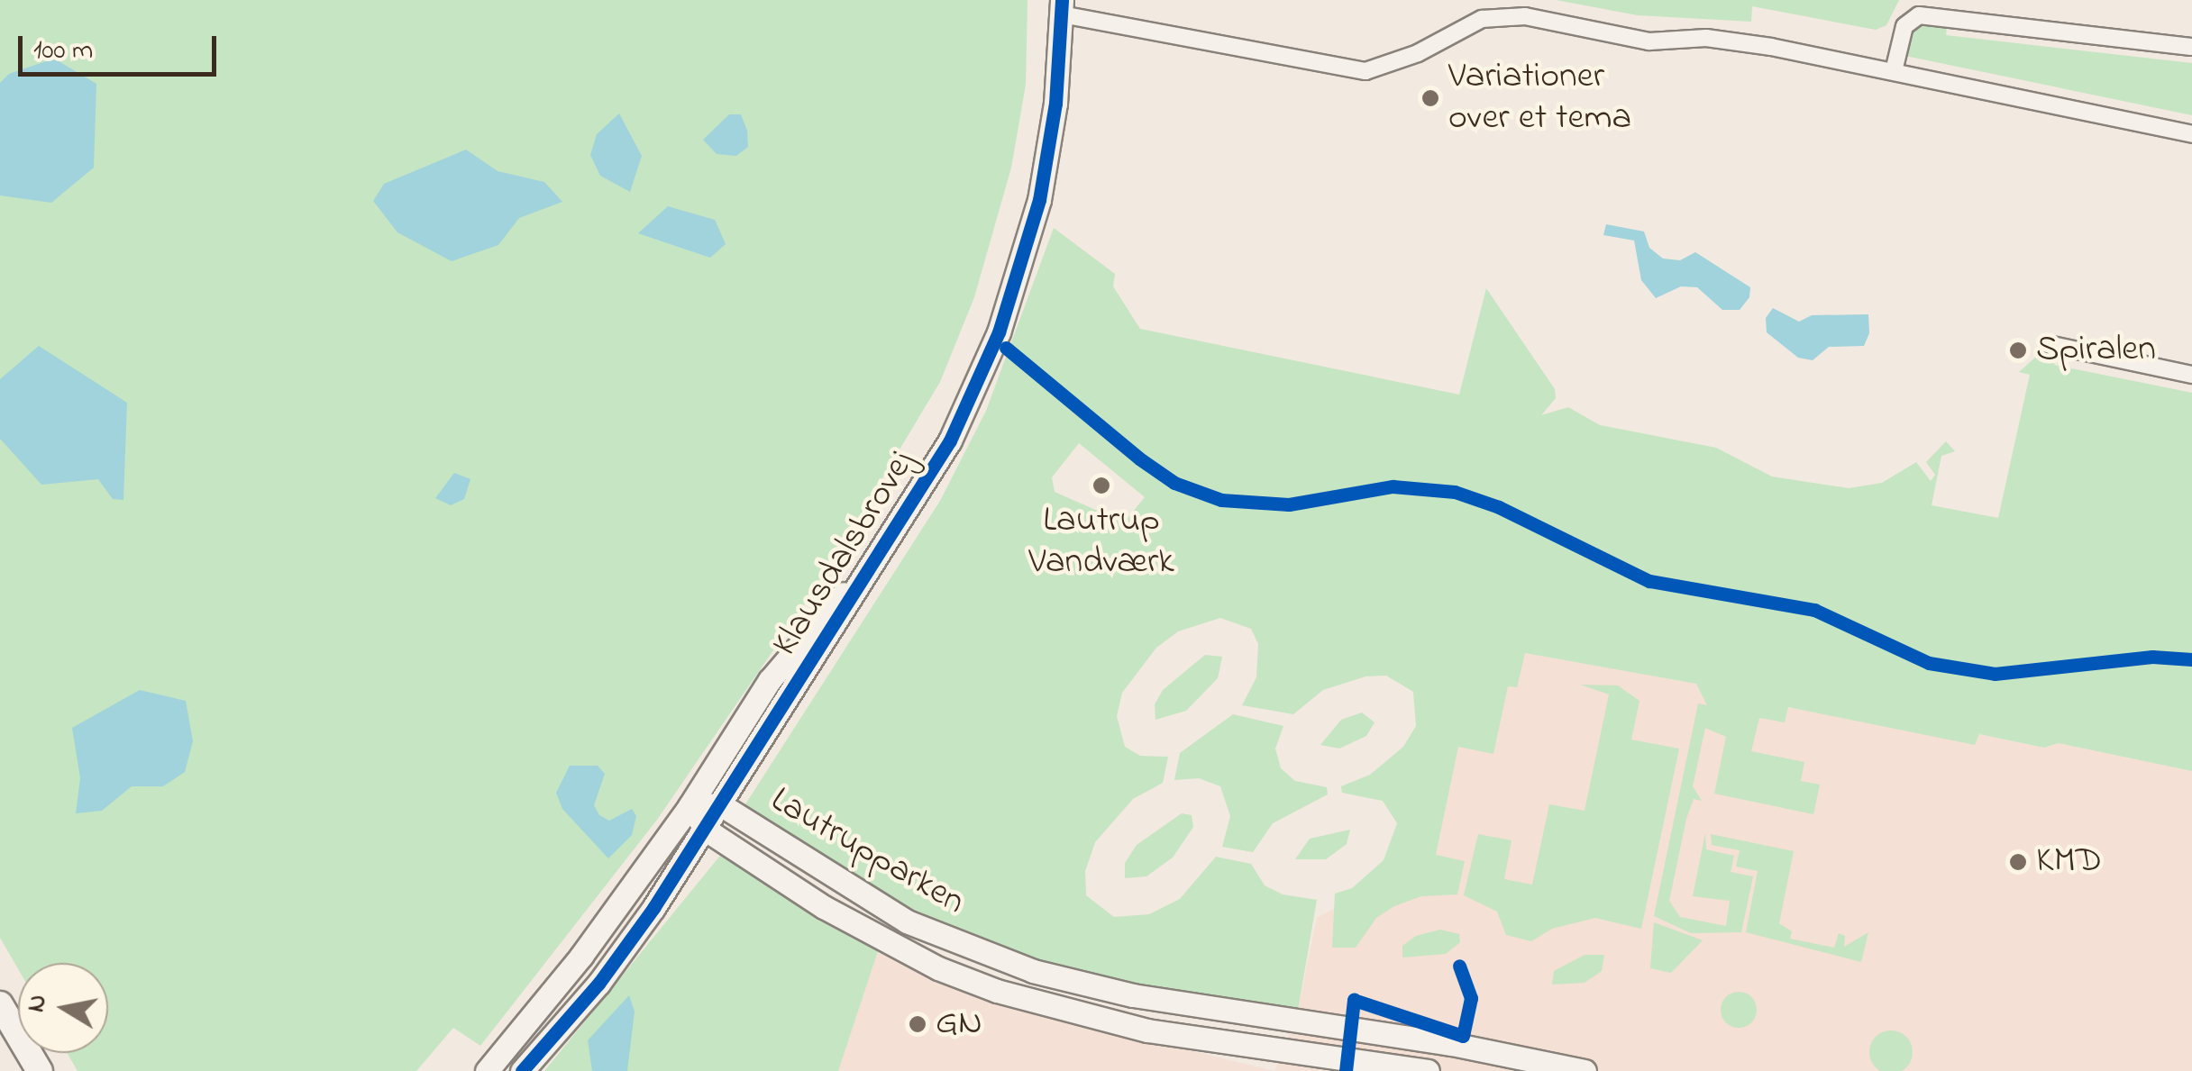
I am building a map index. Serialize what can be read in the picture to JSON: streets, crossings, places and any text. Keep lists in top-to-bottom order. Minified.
{"streets":{"street":["Klausdalsbrovej","Lautrupparken"]},"crossings":[["Klausdalsbrovej","Lautrupparken"]],"places":["Variationer over et tema","Spiralen","Lautrup Vandværk","KMD","GN"],"scale_bar":"100 m","north":"left"}
